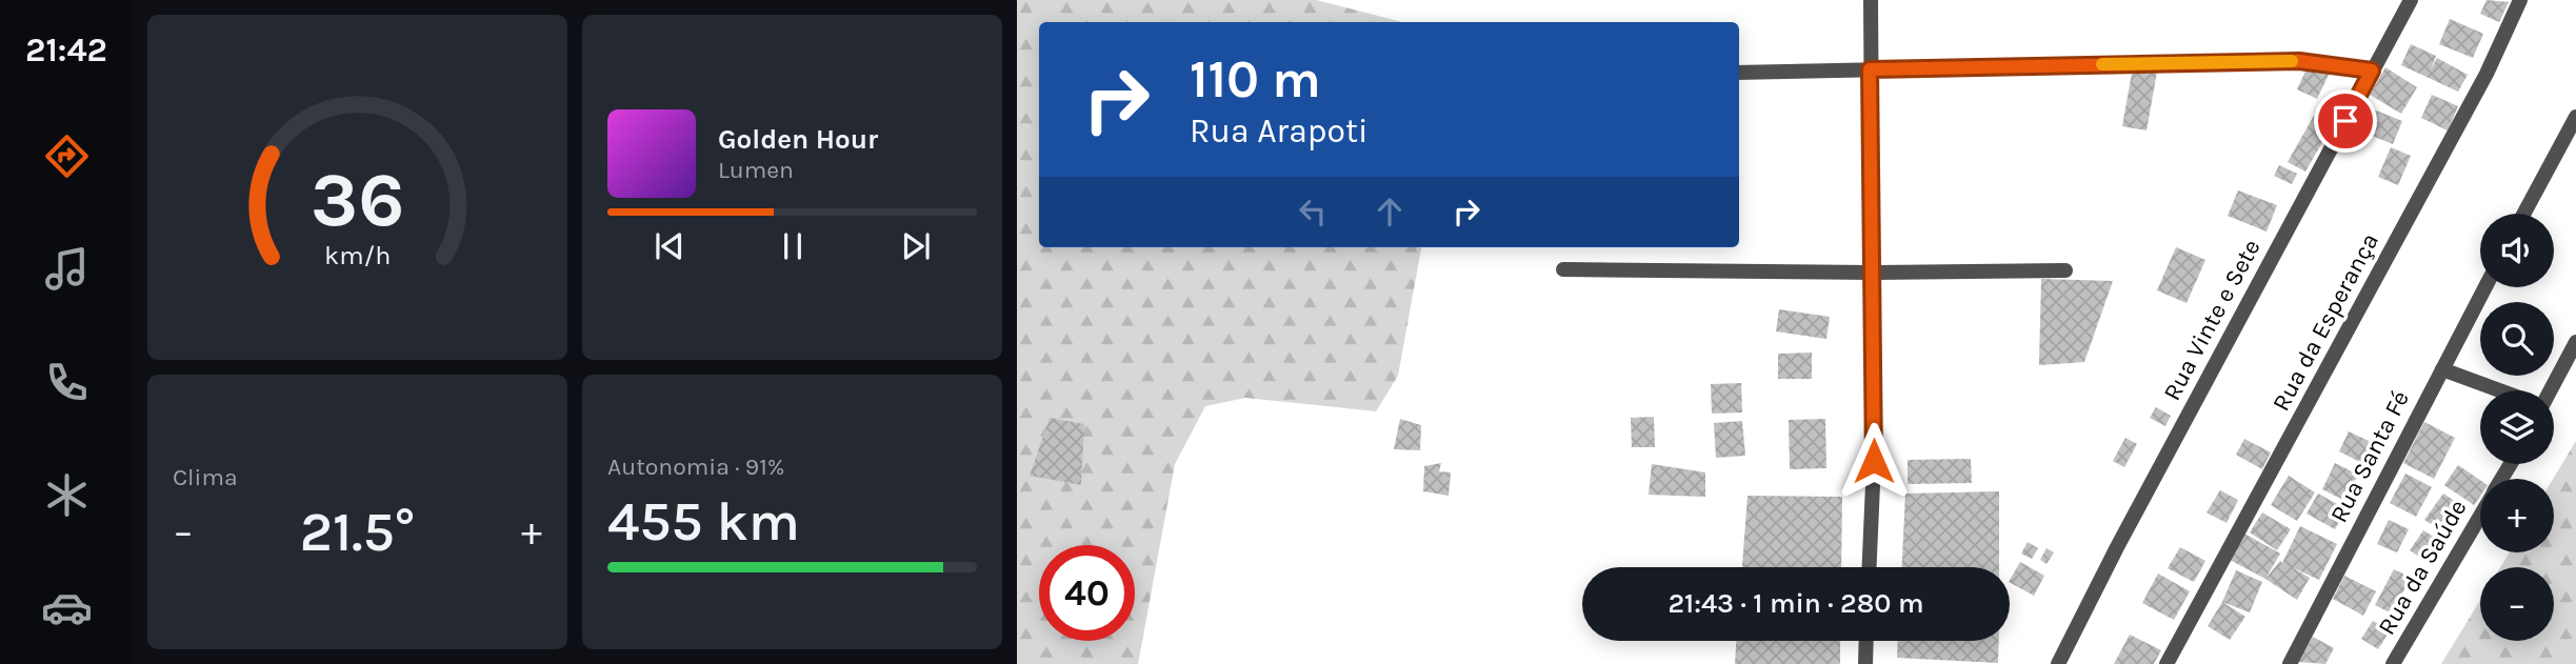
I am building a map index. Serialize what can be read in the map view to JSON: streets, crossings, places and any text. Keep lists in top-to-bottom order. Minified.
{"streets":{"street":["Rua Vinte e Sete","Rua da Esperança","Rua Santa Fé","Rua da Saúde"]},"page":{"tabs":"21:42","turn":["110 m","Rua Arapoti"],"song":["Golden Hour","Lumen"],"map_buttons":["+","−"],"tile":["Clima",["Autonomia · 91%","455 km"]],"heat":["−","21.5°","+"],"limit":"40","trip":"21:43 · 1 min · 280 m","gauge":["36","km/h"]}}
